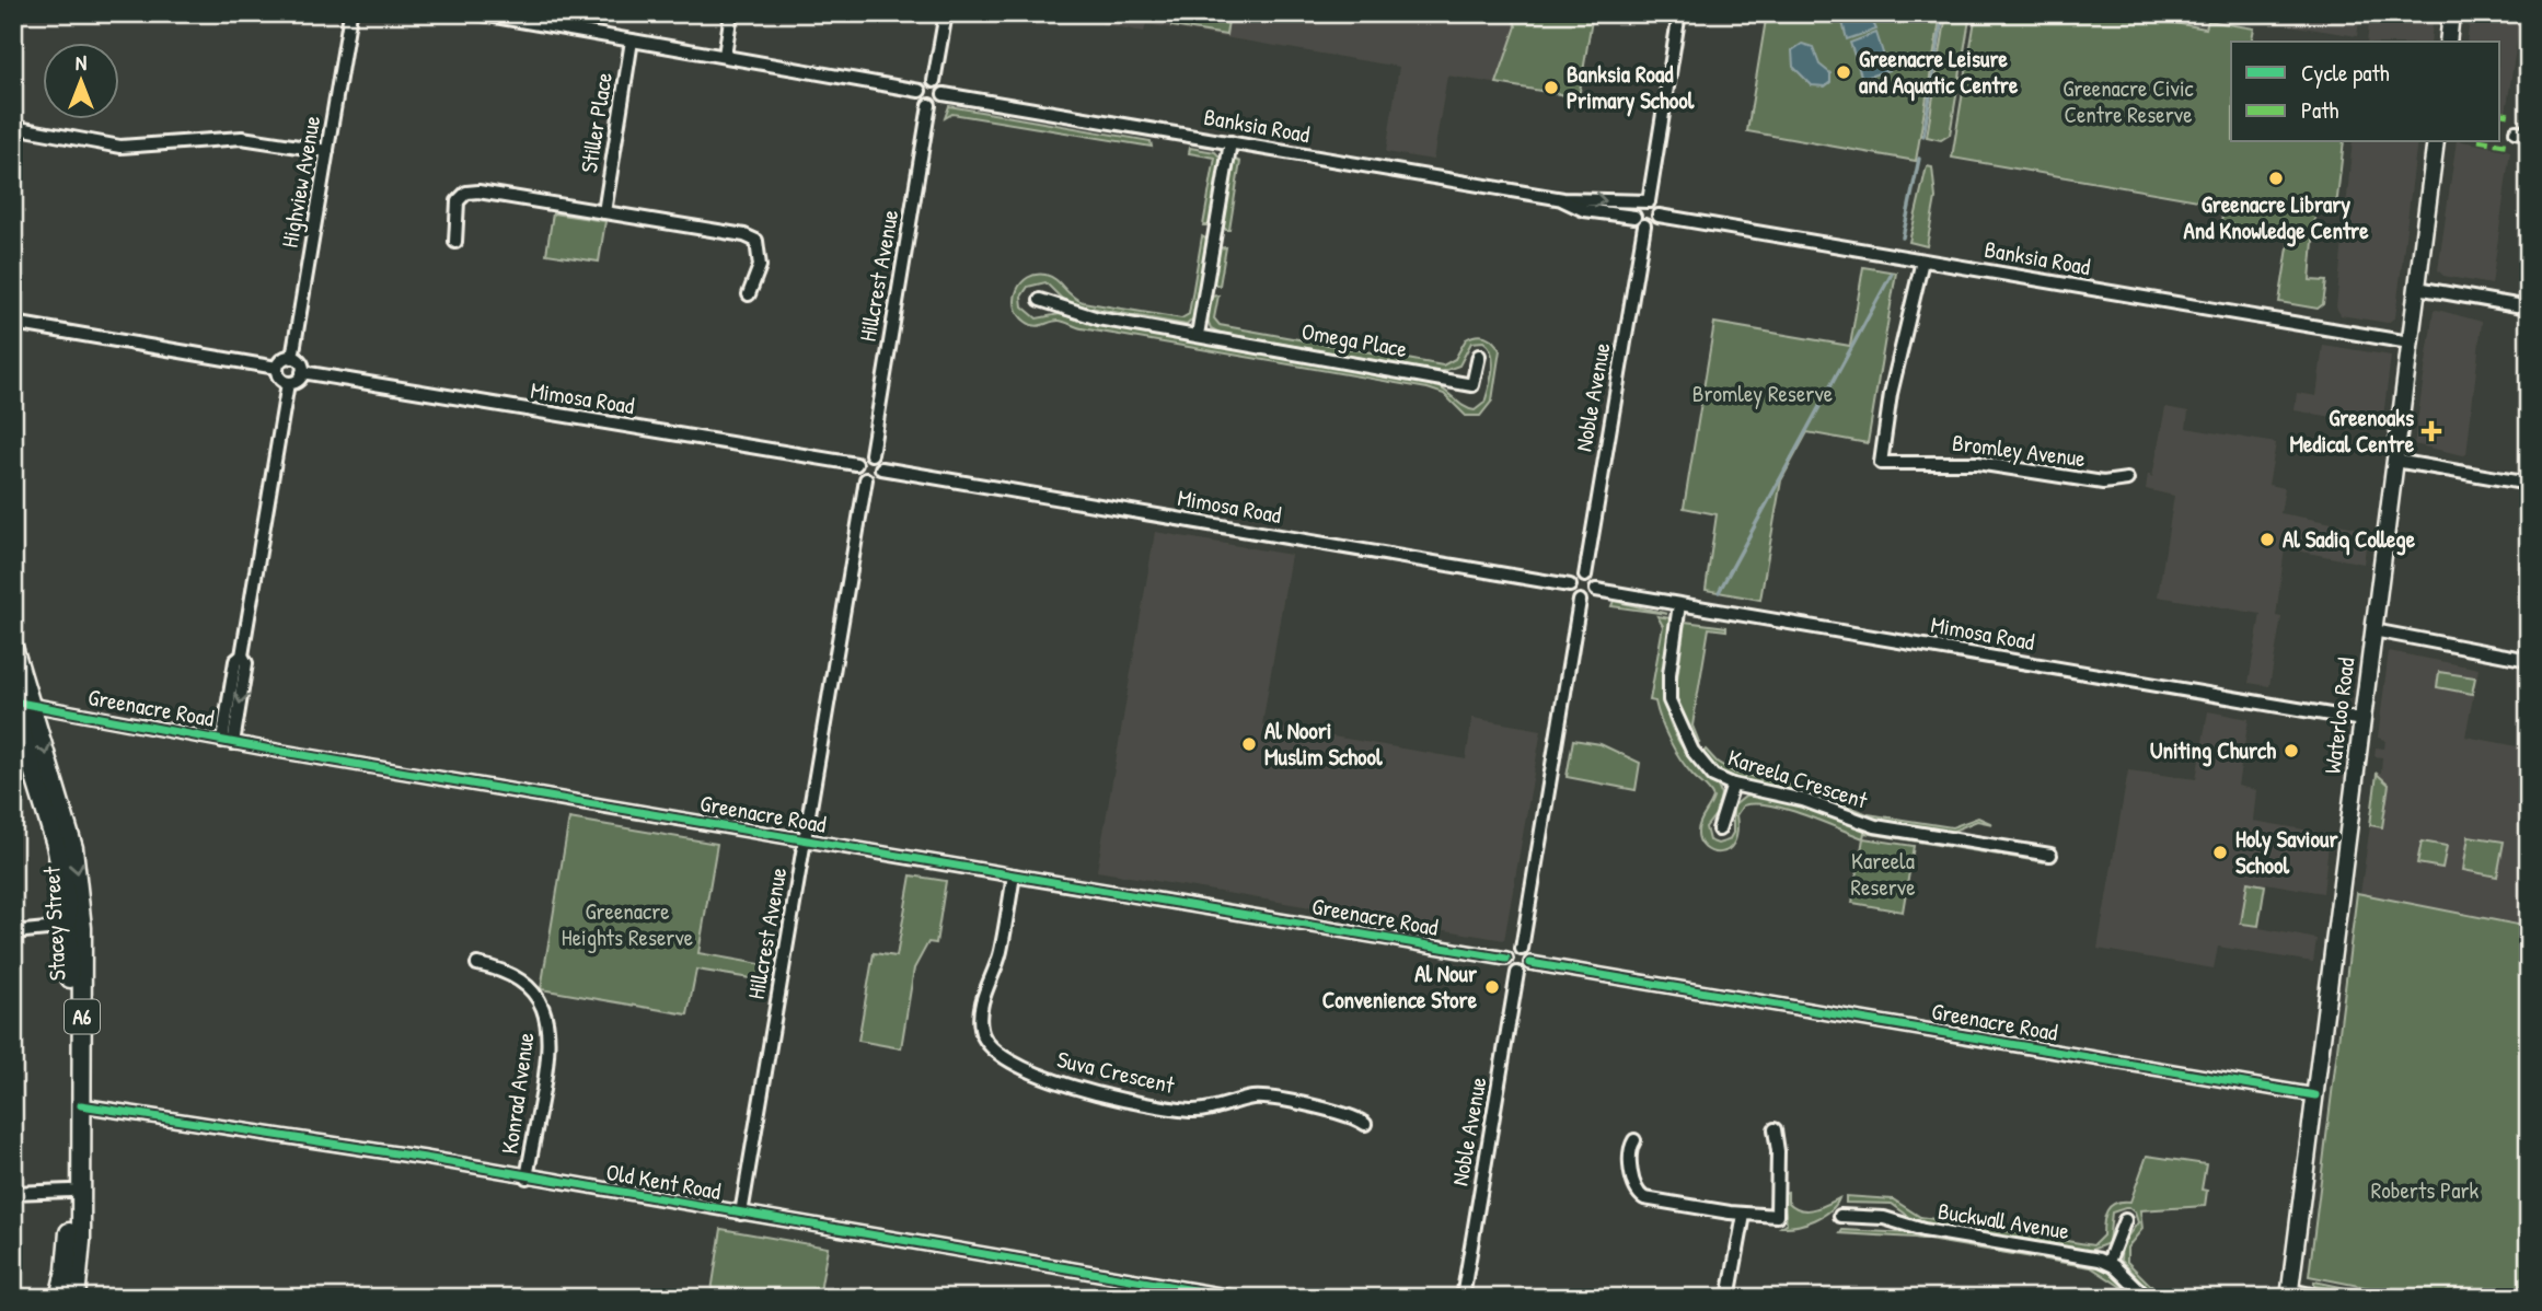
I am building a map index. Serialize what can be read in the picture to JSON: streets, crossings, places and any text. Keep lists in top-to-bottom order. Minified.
{"streets":{"highway":["Stacey Street","A6"],"main road":["Waterloo Road"],"street":["Stiller Place","Banksia Road","Highview Avenue","Hillcrest Avenue","Omega Place","Noble Avenue","Mimosa Road","Bromley Avenue","Greenacre Road","Kareela Crescent","Suva Crescent","Konrad Avenue","Old Kent Road","Buckwall Avenue"]},"crossings":[["Banksia Road","Hillcrest Avenue"],["Banksia Road","Noble Avenue"],["Banksia Road","Bromley Avenue"],["Banksia Road","Waterloo Road"],["Highview Avenue","Mimosa Road"],["Hillcrest Avenue","Mimosa Road"],["Hillcrest Avenue","Greenacre Road"],["Hillcrest Avenue","Old Kent Road"],["Noble Avenue","Mimosa Road"],["Noble Avenue","Greenacre Road"],["Mimosa Road","Waterloo Road"],["Mimosa Road","Kareela Crescent"],["Greenacre Road","Waterloo Road"],["Greenacre Road","Stacey Street"],["Greenacre Road","Suva Crescent"],["Stacey Street","Old Kent Road"],["Konrad Avenue","Old Kent Road"]],"parks":["Greenacre Civic Centre Reserve","Bromley Reserve","Kareela Reserve","Greenacre Heights Reserve","Roberts Park"],"places":{"other":["Greenacre Leisure and Aquatic Centre","Banksia Road Primary School","Greenacre Library And Knowledge Centre","Al Sadiq College","Al Noori Muslim School","Uniting Church","Holy Saviour School","Al Nour Convenience Store"],"health":["Greenoaks Medical Centre"]},"legend":["Cycle path","Path"],"north":"top"}
